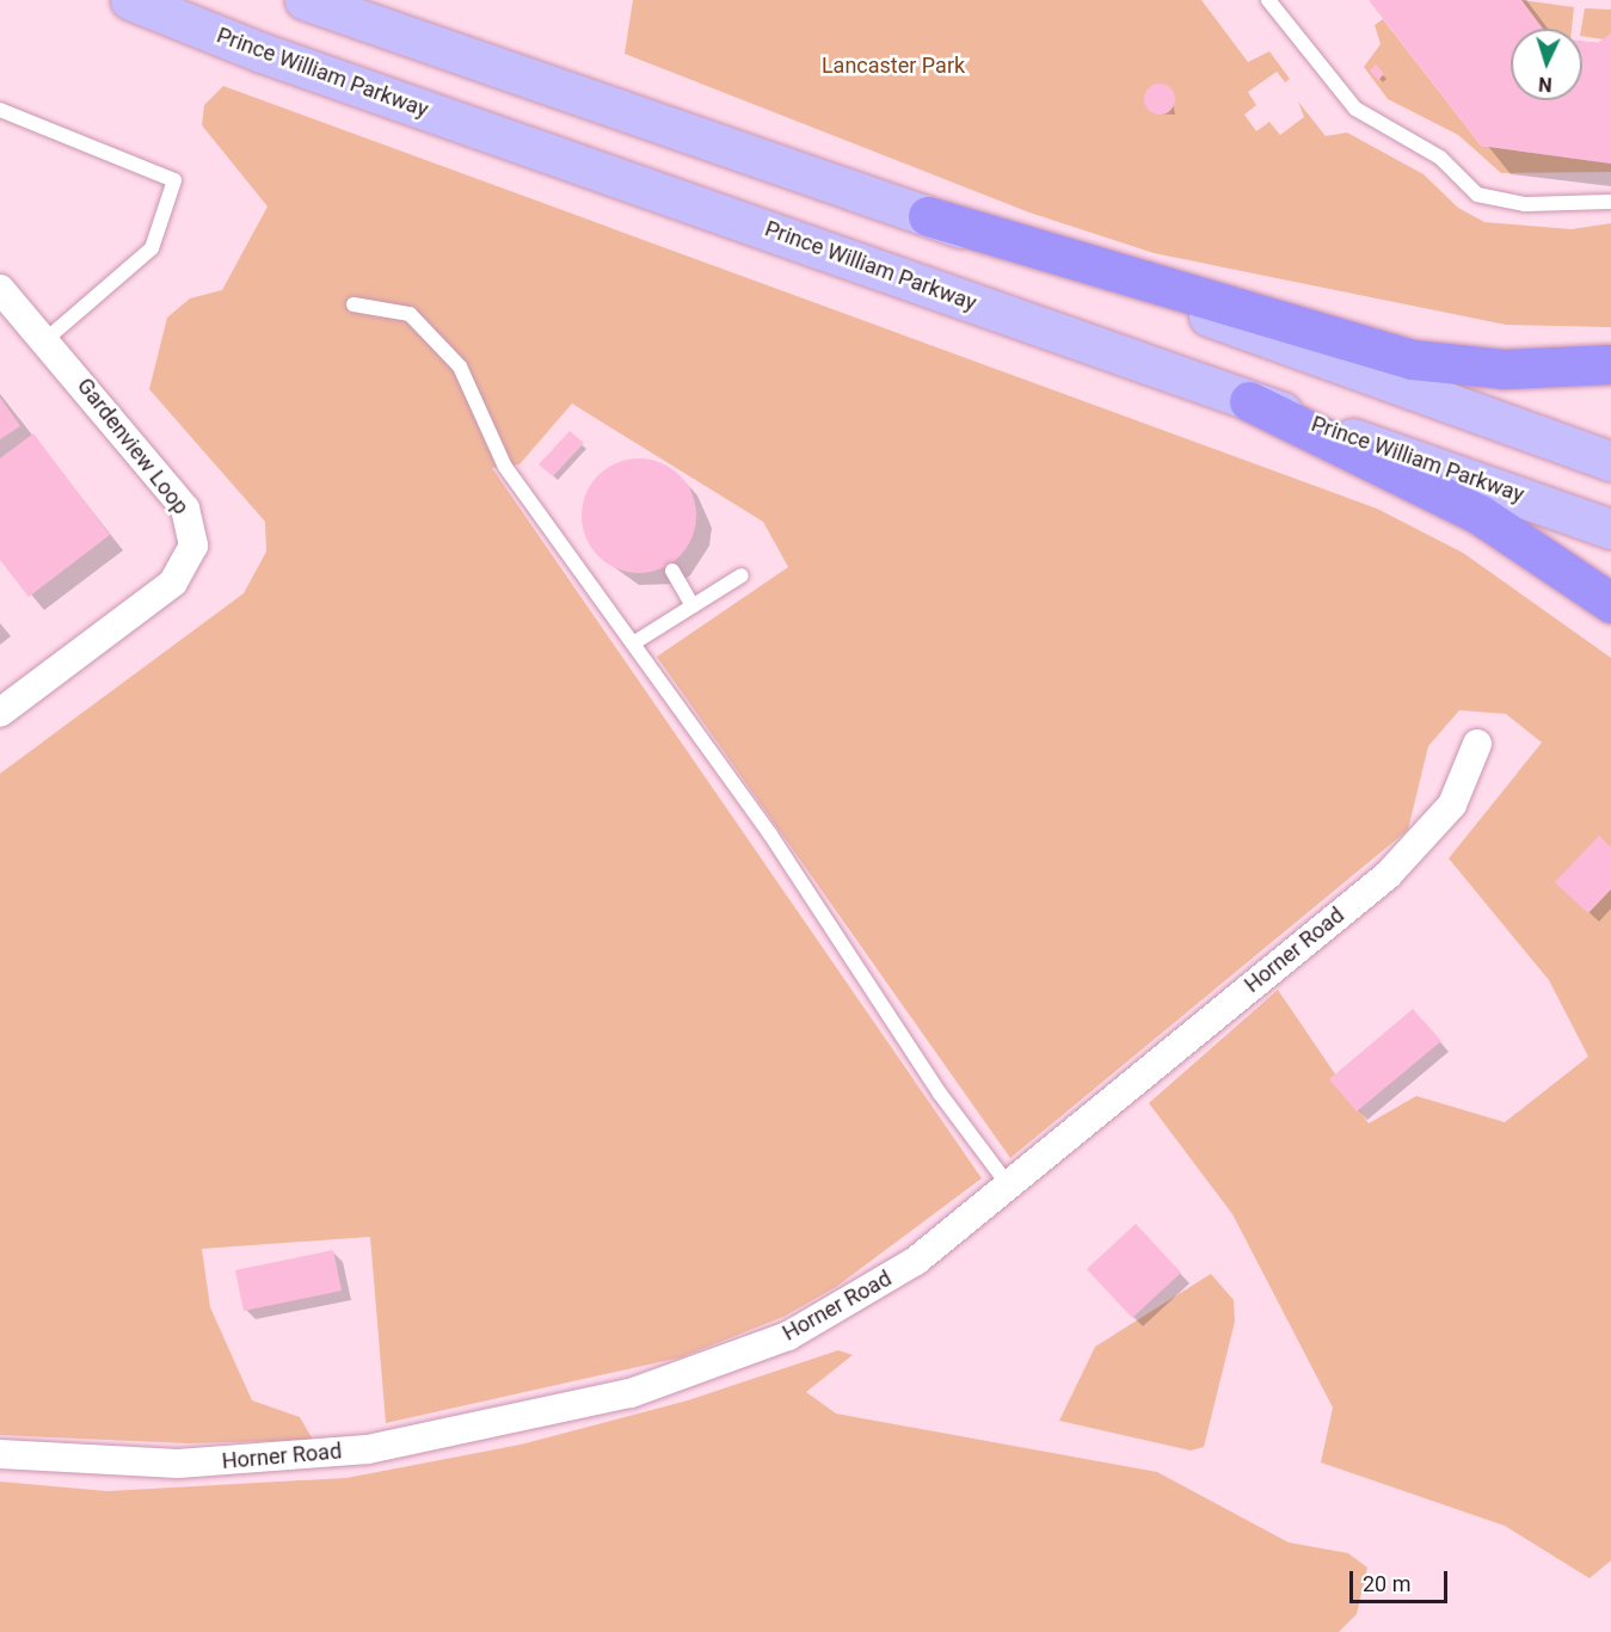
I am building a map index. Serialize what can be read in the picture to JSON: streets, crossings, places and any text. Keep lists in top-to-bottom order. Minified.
{"streets":{"main road":["Prince William Parkway"],"street":["Gardenview Loop","Horner Road"]},"parks":["Lancaster Park"],"scale_bar":"20 m","north":"bottom"}
